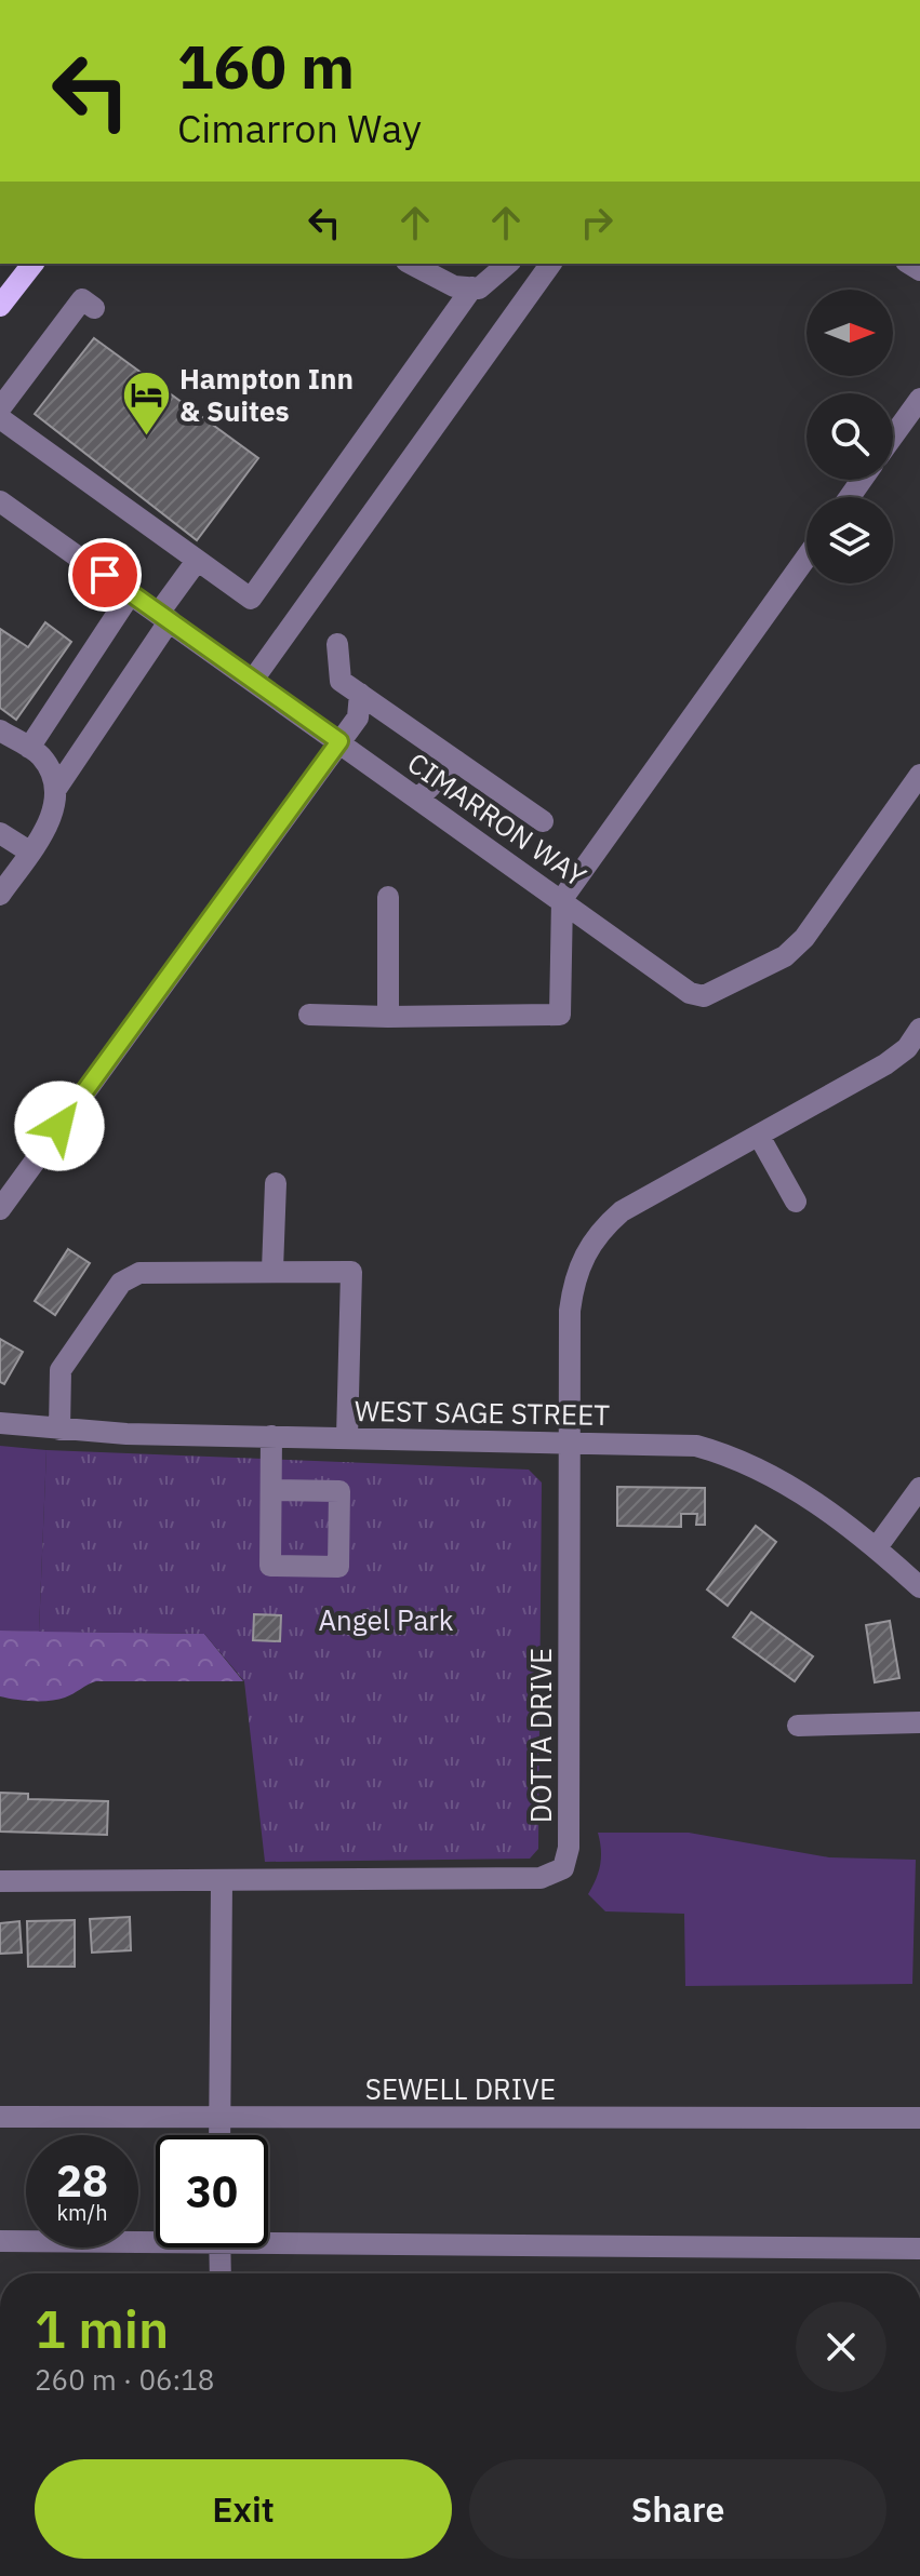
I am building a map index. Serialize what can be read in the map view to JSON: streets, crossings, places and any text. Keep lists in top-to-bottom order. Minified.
{"streets":{"street":["CIMARRON WAY","WEST SAGE STREET","DOTTA DRIVE","SEWELL DRIVE"]},"crossings":[["WEST SAGE STREET","DOTTA DRIVE"]],"parks":["Angel Park"],"places":{"hotel":["Hampton Inn & Suites"]},"north":"right","page":{"turn":["160 m","Cimarron Way"],"speed":"28 km/h","limit":"30","heading":["1 min","260 m · 06:18"],"buttons":["Exit","Share"]}}
